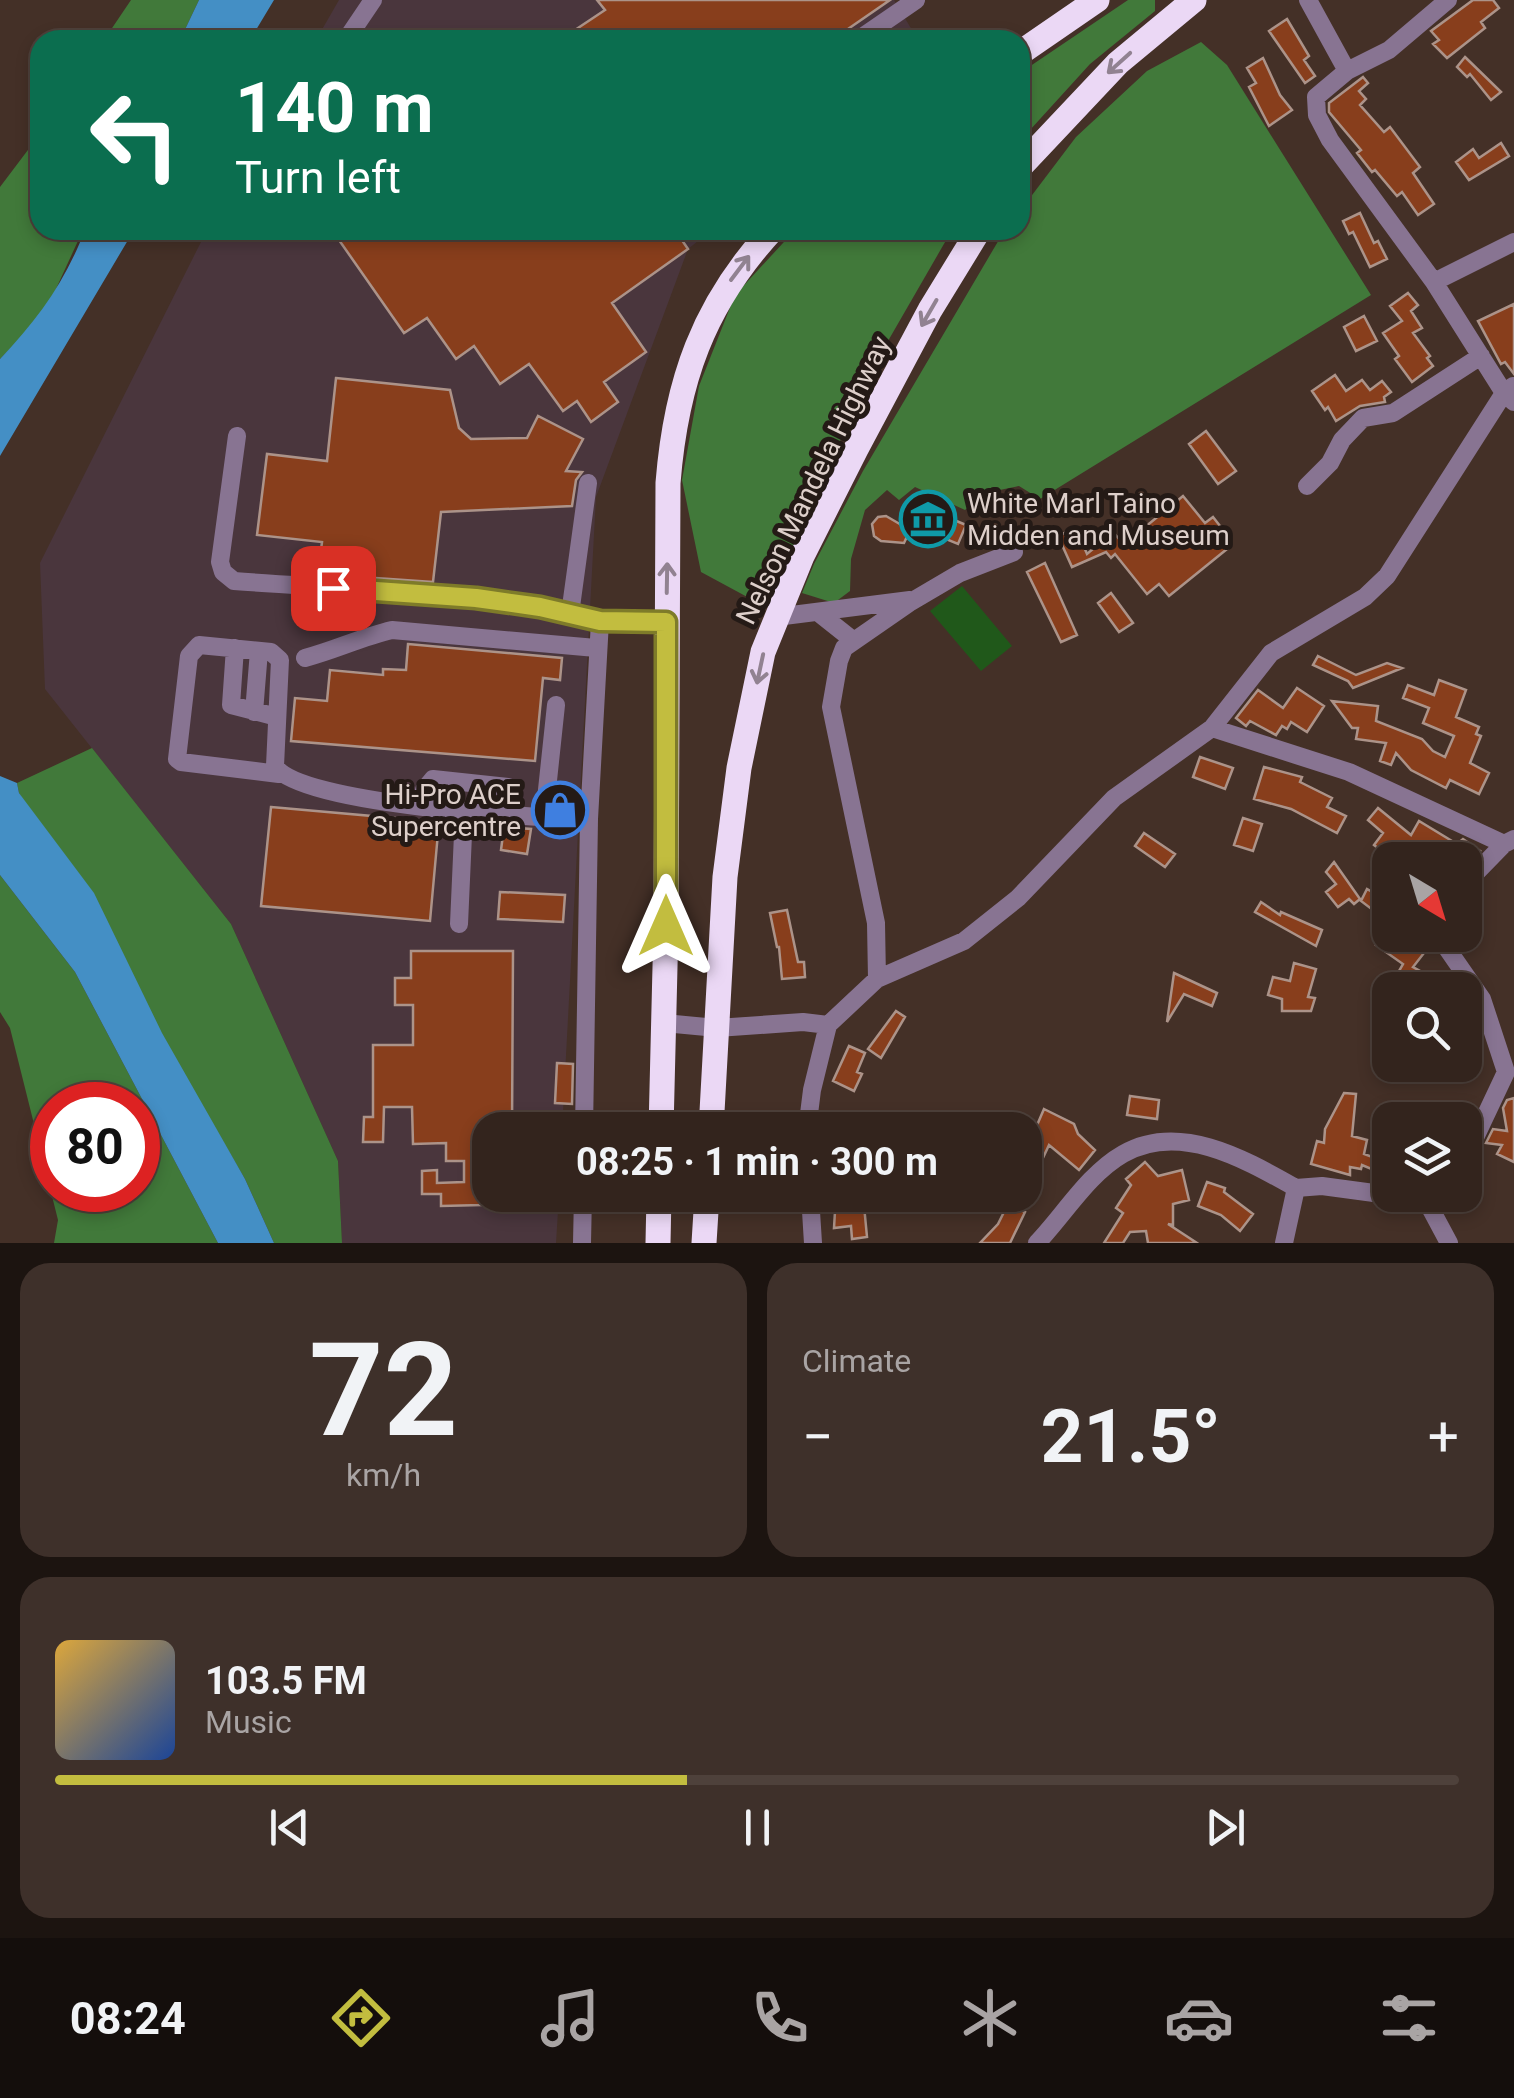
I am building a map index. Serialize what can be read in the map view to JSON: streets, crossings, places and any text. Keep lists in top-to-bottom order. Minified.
{"streets":{"highway":["Nelson Mandela Highway"]},"places":{"museum":["White Marl Taino Midden and Museum"],"shop":["Hi-Pro ACE Supercentre"]},"north":"bottom right","page":{"turn":["140 m","Turn left"],"limit":"80","trip":"08:25 · 1 min · 300 m","tile":[["72","km/h"],"Climate"],"heat":["−","21.5°","+"],"song":["103.5 FM","Music"],"tabs":"08:24"}}
